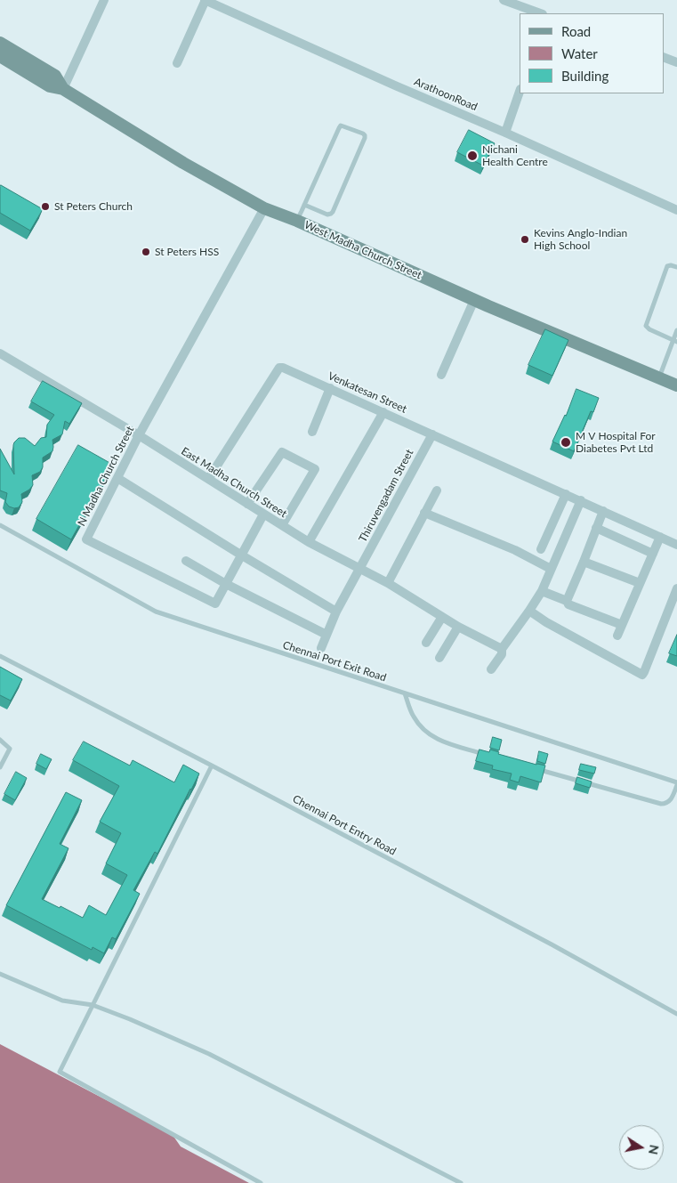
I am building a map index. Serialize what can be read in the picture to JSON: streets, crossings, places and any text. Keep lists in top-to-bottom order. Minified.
{"streets":{"main road":["West Madha Church Street"],"street":["ArathoonRoad","Venkatesan Street","N Madha Church Street","East Madha Church Street","Thiruvengadam Street"],"lane":["Chennai Port Exit Road","Chennai Port Entry Road"]},"crossings":[["West Madha Church Street","N Madha Church Street"],["Venkatesan Street","East Madha Church Street"],["Venkatesan Street","Thiruvengadam Street"],["N Madha Church Street","East Madha Church Street"],["East Madha Church Street","Thiruvengadam Street"]],"places":["Nichani Health Centre","St Peters Church","Kevins Anglo-Indian High School","St Peters HSS","M V Hospital For Diabetes Pvt Ltd"],"legend":["Road","Water","Building"],"north":"right"}
